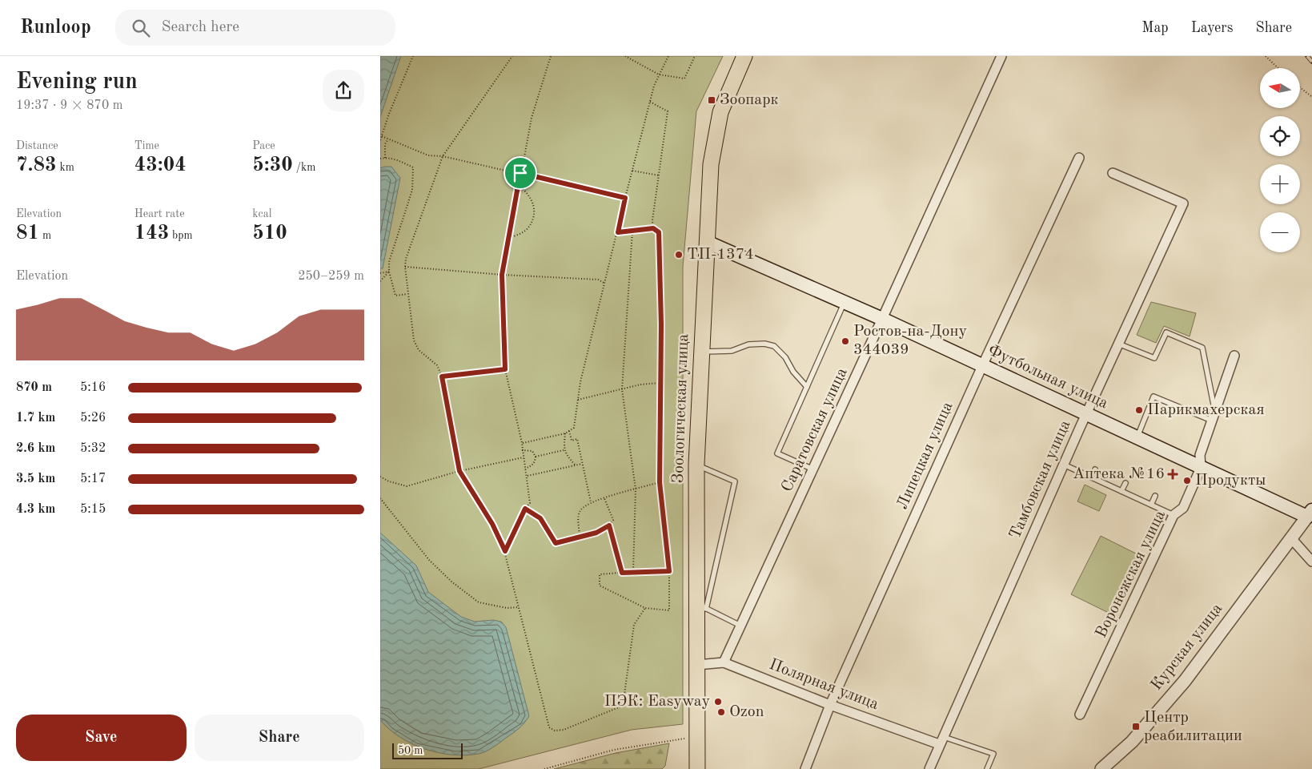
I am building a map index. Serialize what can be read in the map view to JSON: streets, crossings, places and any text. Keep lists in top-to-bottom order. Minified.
{"streets":{"main road":["Футбольная улица","Зоологическая улица"],"street":["Саратовская улица","Липецкая улица","Тамбовская улица","Воронежская улица","Курская улица","Полярная улица"]},"crossings":[["Футбольная улица","Зоологическая улица"],["Футбольная улица","Саратовская улица"],["Футбольная улица","Липецкая улица"],["Футбольная улица","Тамбовская улица"],["Футбольная улица","Воронежская улица"],["Футбольная улица","Курская улица"],["Зоологическая улица","Полярная улица"],["Саратовская улица","Полярная улица"],["Липецкая улица","Полярная улица"],["Тамбовская улица","Полярная улица"]],"places":{"transit":["Зоопарк","Центр реабилитации"],"other":["ТП-1374","Ростов-на-Дону 344039","Парикмахерская","Продукты","ПЭК: Easyway","Ozon"],"health":["Аптека №16"]},"scale_bar":"50 m","north":"left","page":{"header":"Runloop","search":"Search here","nav":["Map","Layers","Share"],"heading":["Evening run","19:37 · 9 × 870 m"],"map_buttons":["+","−"],"stats":[["Distance","7.83 km"],["Time","43:04"],["Pace","5:30 /km"],["Elevation","81 m"],["Heart rate","143 bpm"],["kcal","510"]],"chart":["Elevation","250–259 m"],"list":[{"name":"870 m","note":"5:16"},{"name":"1.7 km","note":"5:26"},{"name":"2.6 km","note":"5:32"},{"name":"3.5 km","note":"5:17"},{"name":"4.3 km","note":"5:15"}],"buttons":["Save","Share"],"scale":"50 m"}}
